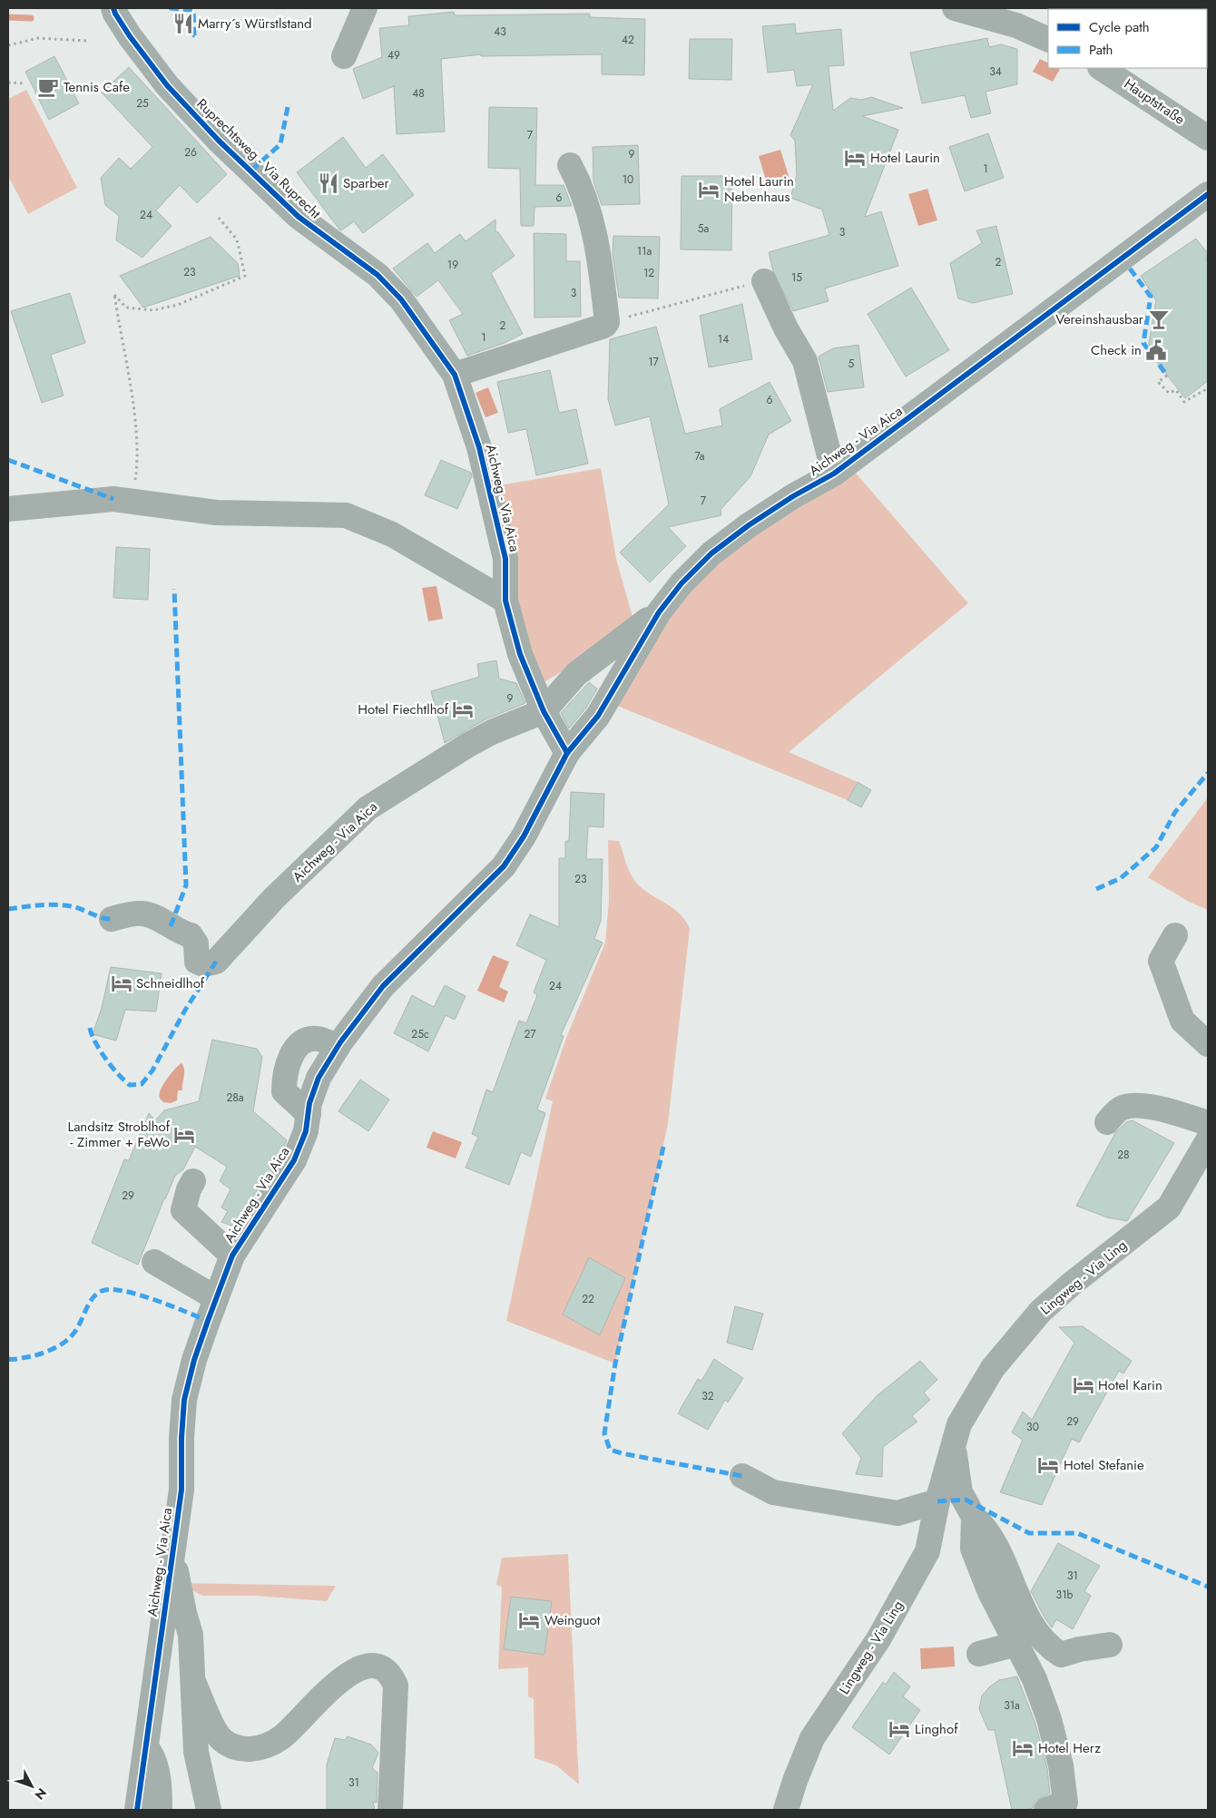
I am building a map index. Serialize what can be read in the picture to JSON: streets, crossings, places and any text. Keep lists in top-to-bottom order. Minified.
{"streets":{"street":["Hauptstraße","Ruprechtsweg - Via Ruprecht","Aichweg - Via Aica","Lingweg - Via Ling"]},"crossings":[["Ruprechtsweg - Via Ruprecht","Aichweg - Via Aica"]],"places":{"restaurant":["Marry´s Würstlstand","Sparber"],"cafe":["Tennis Cafe"],"hotel":["Hotel Laurin","Hotel Laurin Nebenhaus","Hotel Fiechtlhof","Schneidlhof","Landsitz Stroblhof - Zimmer + FeWo","Hotel Karin","Hotel Stefanie","Weinguot","Linghof","Hotel Herz"],"bar":["Vereinshausbar"],"public building":["Check in"]},"house_numbers":["43","42","49","34","48","25","7","26","9","1","10","6","24","5a","3","11a","2","19","23","12","15","3","2","1","14","17","5","6","7a","7","9","23","24","25c","27","28a","28","29","22","32","29","30","31","31b","31a","31"],"legend":["Cycle path","Path"],"north":"bottom right"}
